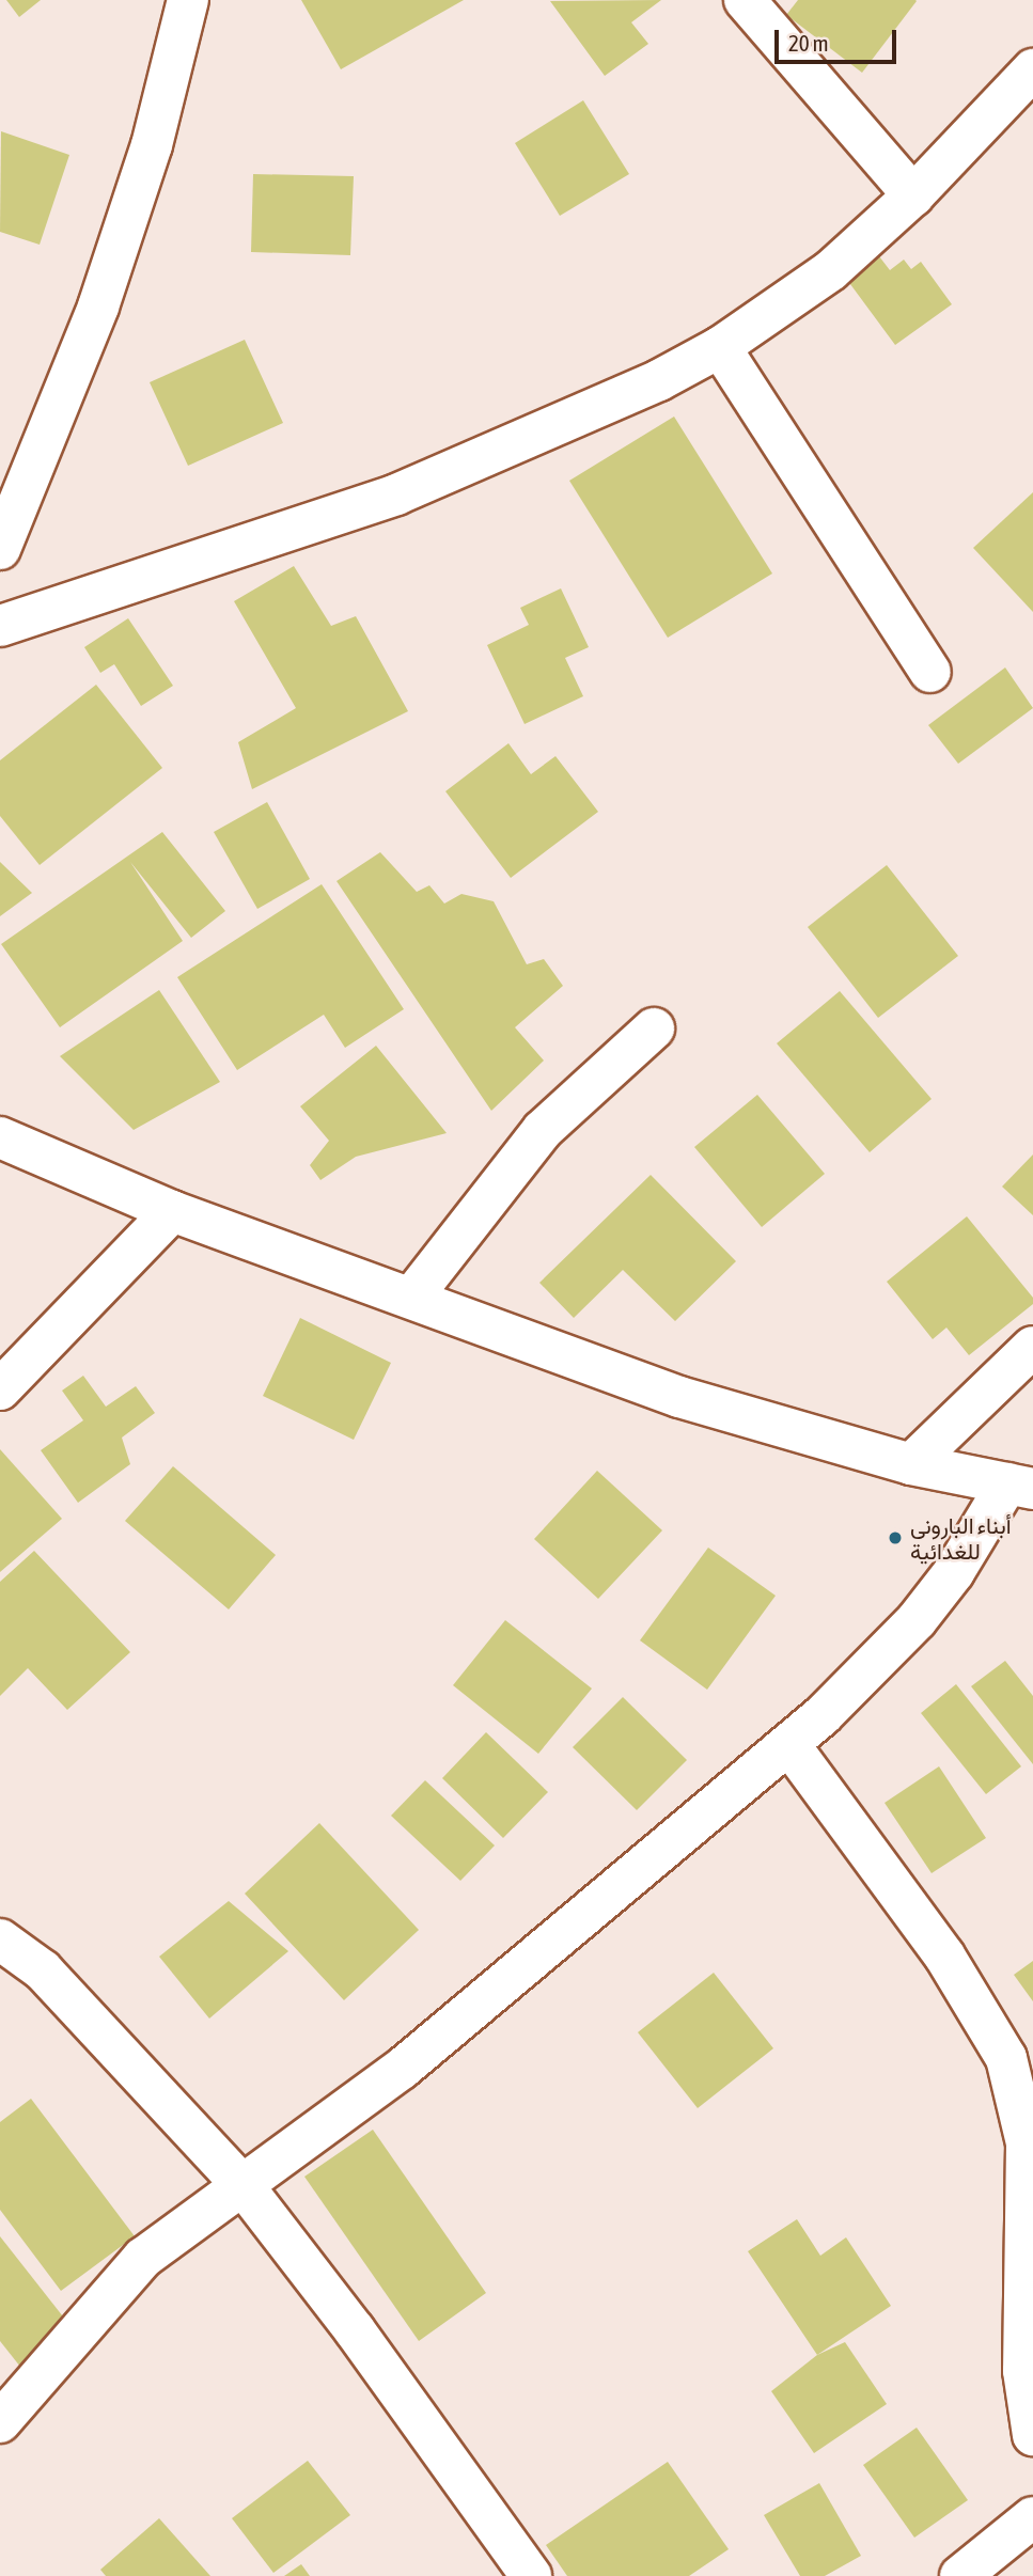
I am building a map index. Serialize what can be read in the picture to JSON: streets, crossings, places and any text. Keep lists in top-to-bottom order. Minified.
{"places":["أبناء البارونى للغدائية"],"scale_bar":"20 m"}
